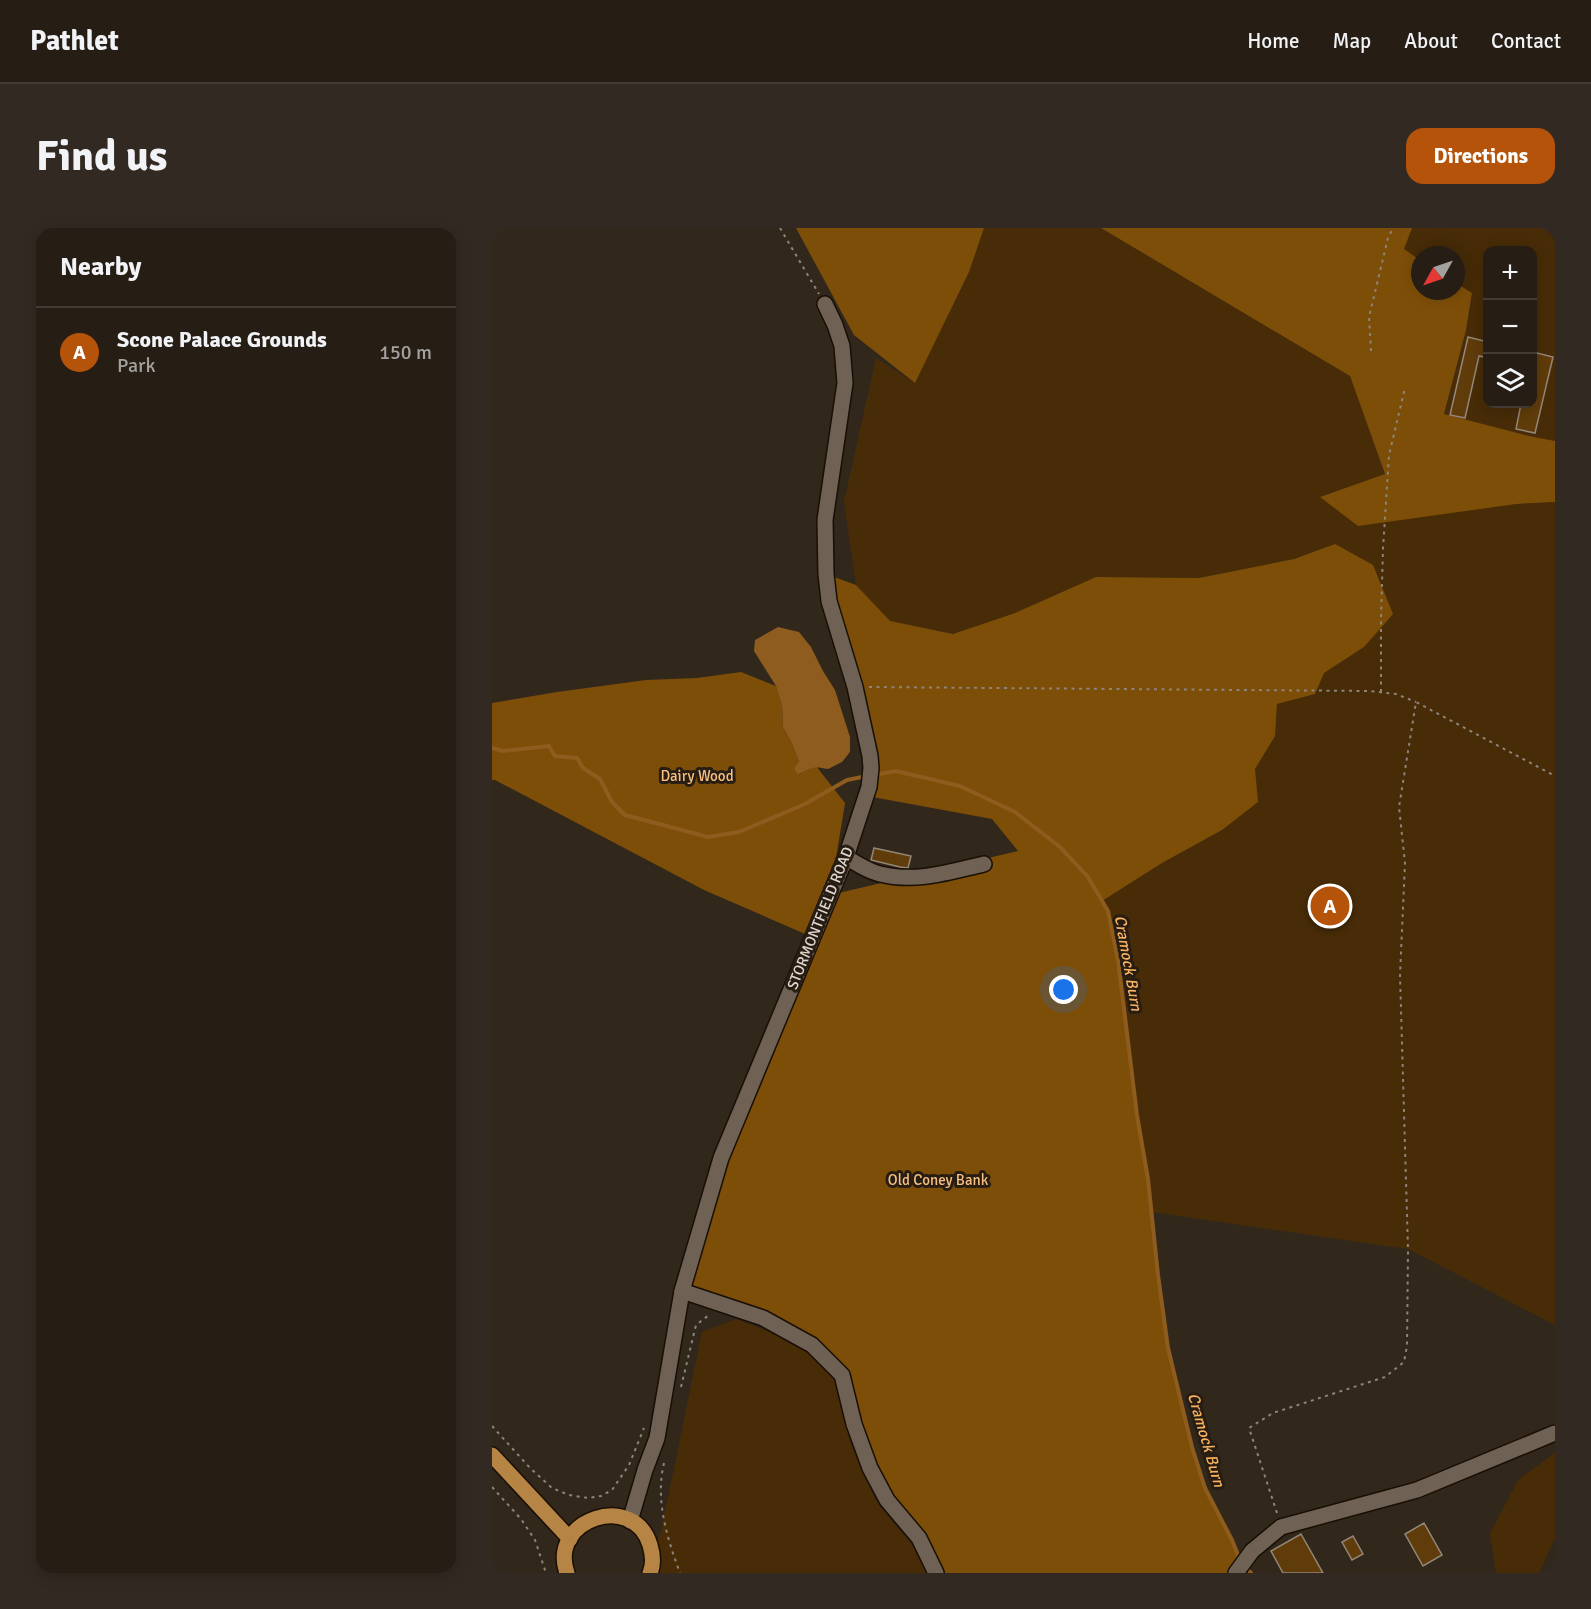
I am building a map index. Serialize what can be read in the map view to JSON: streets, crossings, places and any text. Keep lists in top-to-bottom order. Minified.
{"streets":{"street":["STORMONTFIELD ROAD"]},"water":["Cramock Burn"],"parks":["Dairy Wood","Old Coney Bank"],"north":"bottom left","page":{"header":"Pathlet","nav":["Home","Map","About","Contact"],"buttons":"Directions","title":"Find us","heading":"Nearby","map_buttons":["+","−"],"list":[{"mark":"A","name":"Scone Palace Grounds","note":"Park","value":"150 m"}],"pins":"A"}}
